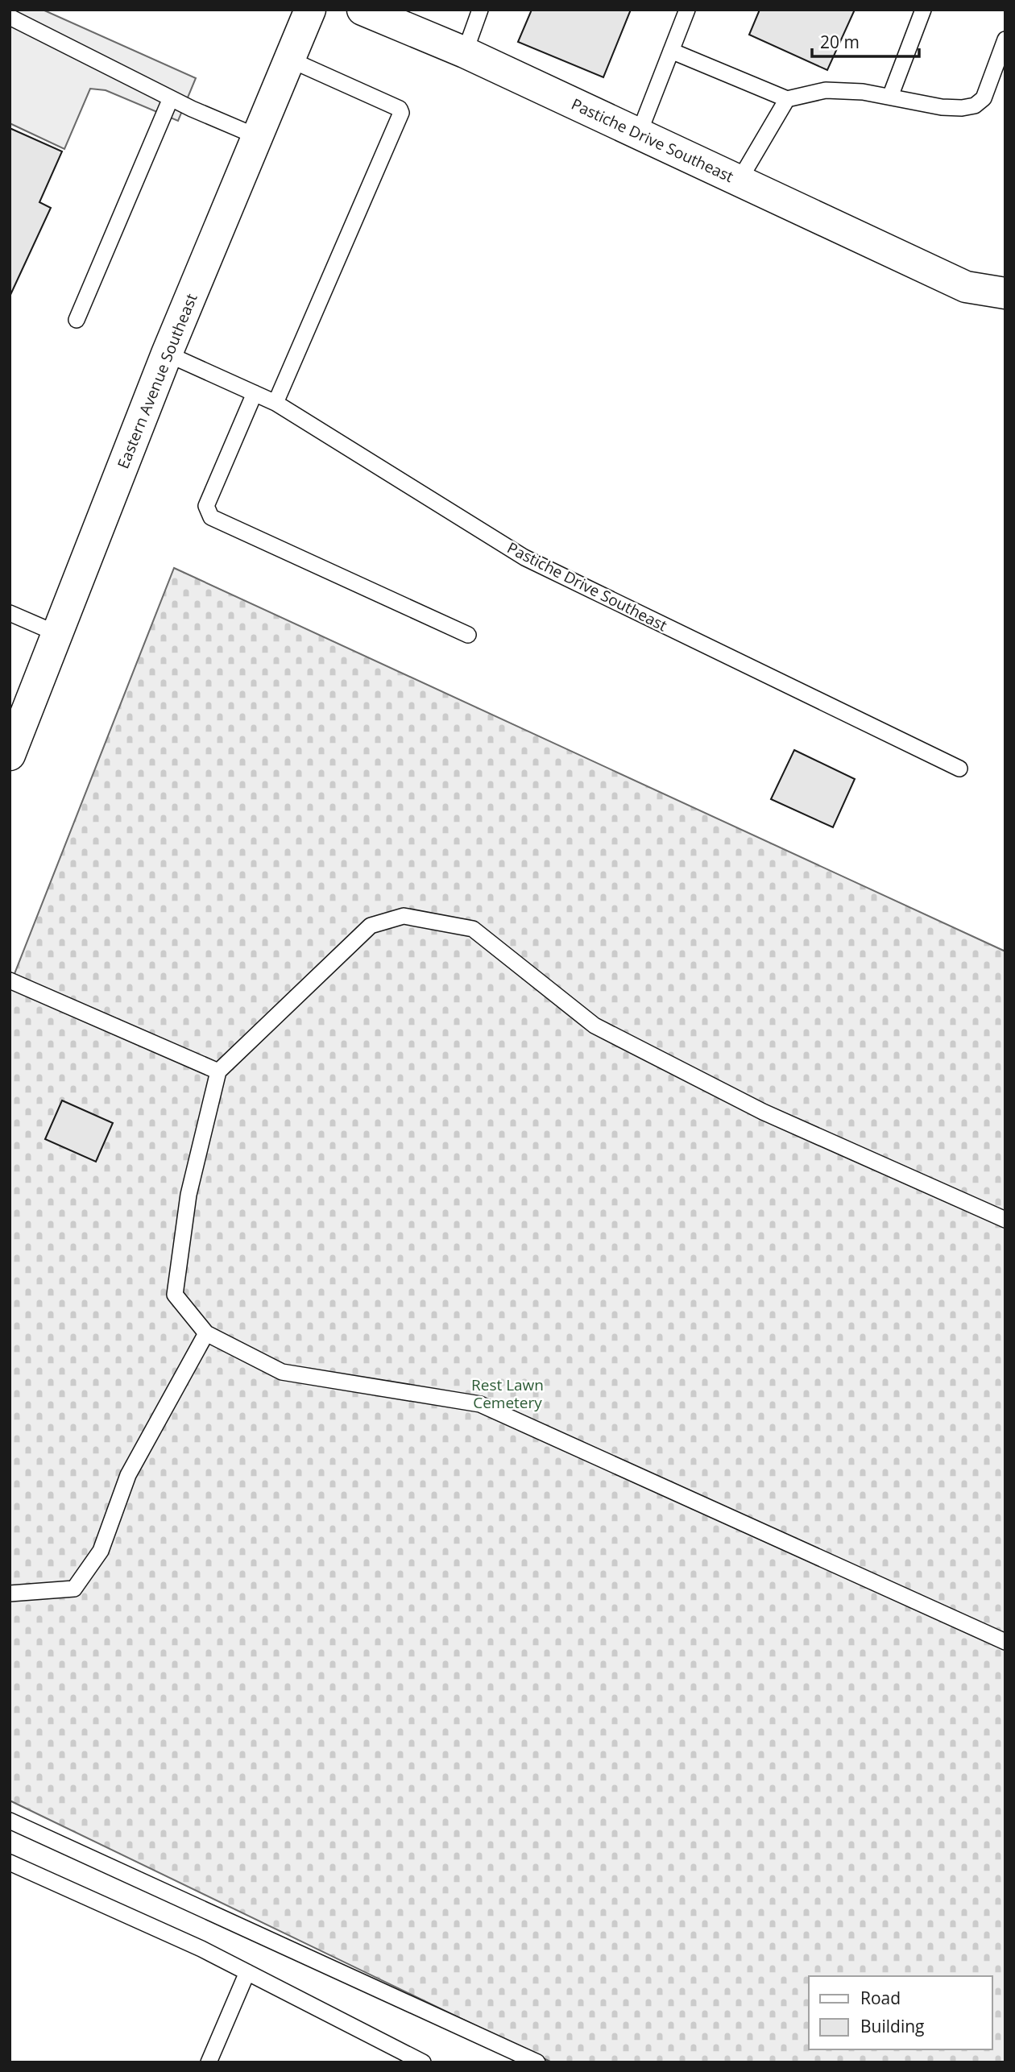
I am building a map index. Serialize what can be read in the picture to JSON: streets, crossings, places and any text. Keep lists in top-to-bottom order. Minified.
{"streets":{"main road":["Pastiche Drive Southeast","Eastern Avenue Southeast"]},"crossings":[["Pastiche Drive Southeast","Eastern Avenue Southeast"]],"parks":["Rest Lawn Cemetery"],"legend":["Road","Building"],"scale_bar":"20 m"}
